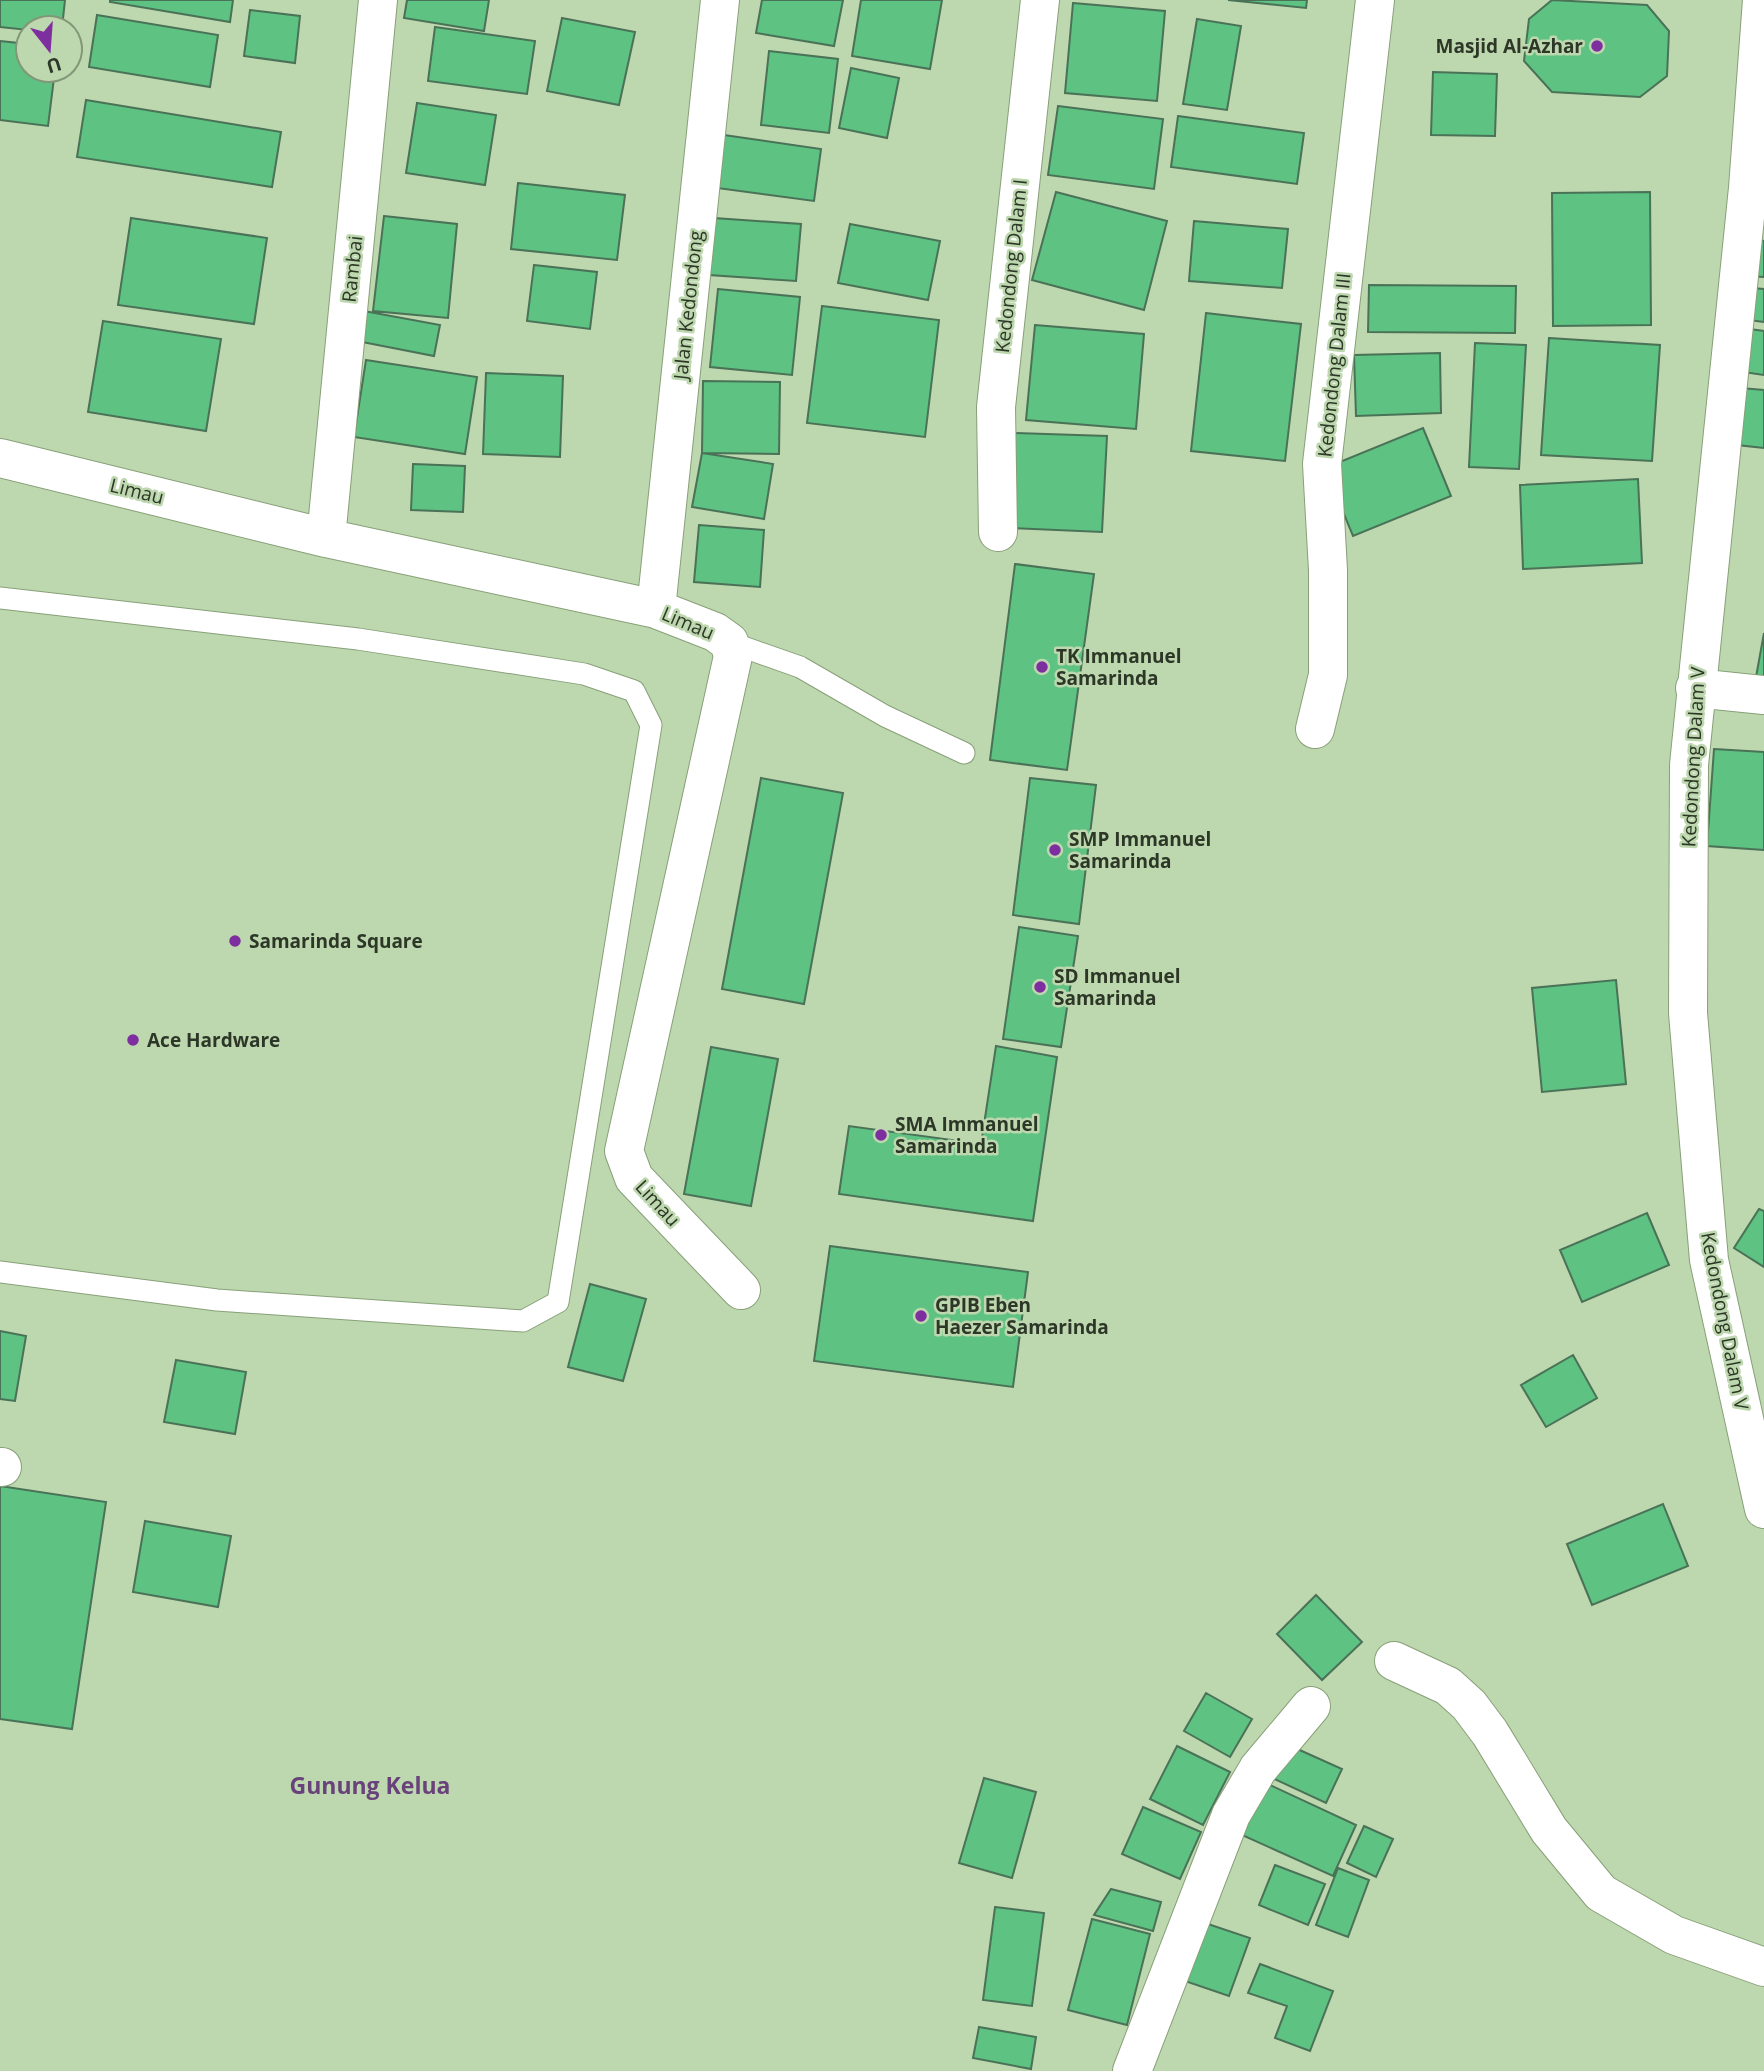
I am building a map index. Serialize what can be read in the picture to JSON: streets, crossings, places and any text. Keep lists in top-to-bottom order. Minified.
{"streets":{"street":["Kedondong Dalam I","Rambai","Jalan Kedondong","Kedondong Dalam III","Limau","Kedondong Dalam V"]},"crossings":[["Rambai","Limau"],["Jalan Kedondong","Limau"]],"districts":["Gunung Kelua"],"places":["Masjid Al-Azhar","TK Immanuel Samarinda","SMP Immanuel Samarinda","Samarinda Square","SD Immanuel Samarinda","Ace Hardware","SMA Immanuel Samarinda","GPIB Eben Haezer Samarinda"],"north":"bottom"}
